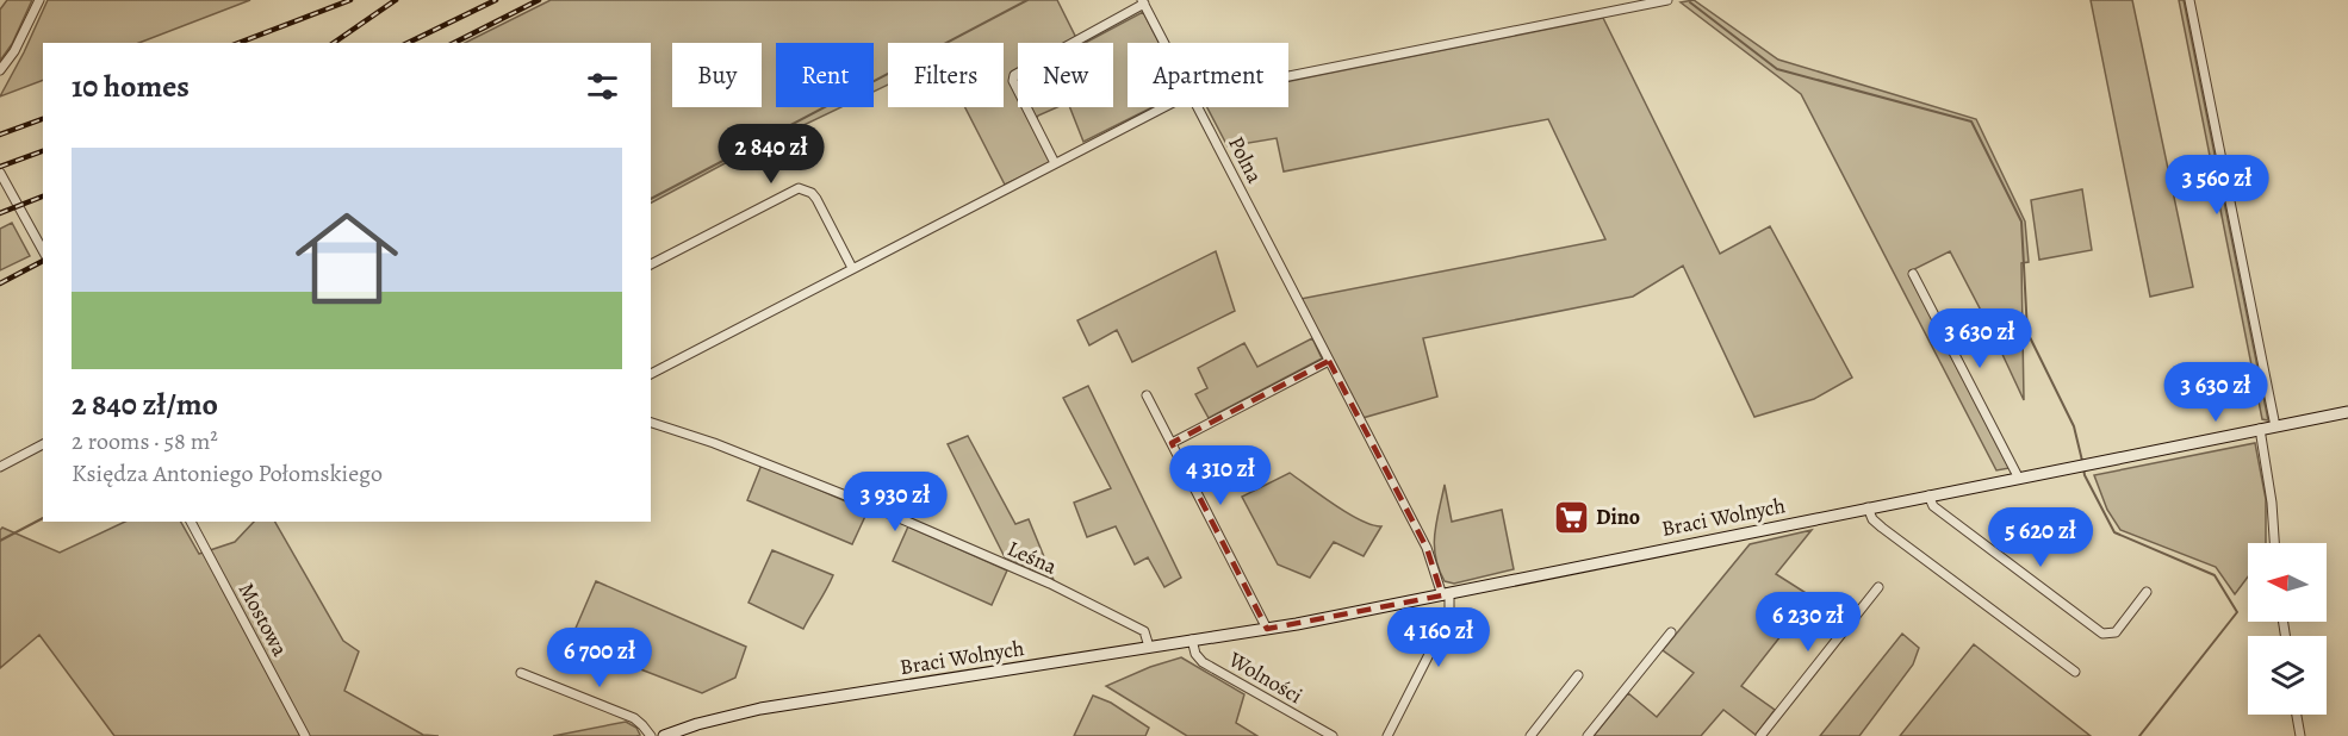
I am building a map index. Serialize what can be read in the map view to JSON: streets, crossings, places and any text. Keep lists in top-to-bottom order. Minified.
{"streets":{"main road":["Braci Wolnych"],"street":["Polna","Leśna","Mostowa","Wolności"]},"crossings":[["Polna","Braci Wolnych"],["Braci Wolnych","Leśna"],["Braci Wolnych","Wolności"]],"places":{"supermarket":["Dino"]},"north":"left","page":{"chip":["Buy","Rent","Filters","New","Apartment"],"heading":"10 homes","price":["2 840 zł","3 560 zł","3 630 zł","3 630 zł","4 310 zł","3 930 zł","5 620 zł","6 230 zł","4 160 zł","6 700 zł"],"list":[{"name":"2 840 zł/mo","note":"2 rooms · 58 m² · Księdza Antoniego Połomskiego"}]}}
